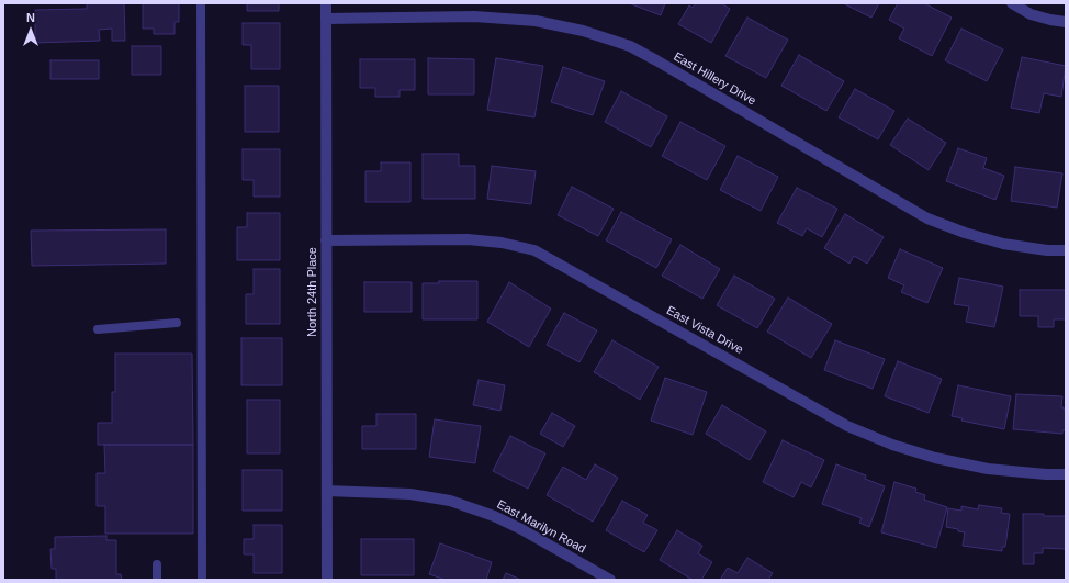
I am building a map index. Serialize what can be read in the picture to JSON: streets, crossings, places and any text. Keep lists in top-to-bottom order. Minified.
{"streets":{"street":["East Hillery Drive","North 24th Place","East Vista Drive","East Marilyn Road"]},"crossings":[["East Hillery Drive","North 24th Place"],["North 24th Place","East Vista Drive"],["North 24th Place","East Marilyn Road"]],"north":"top"}
